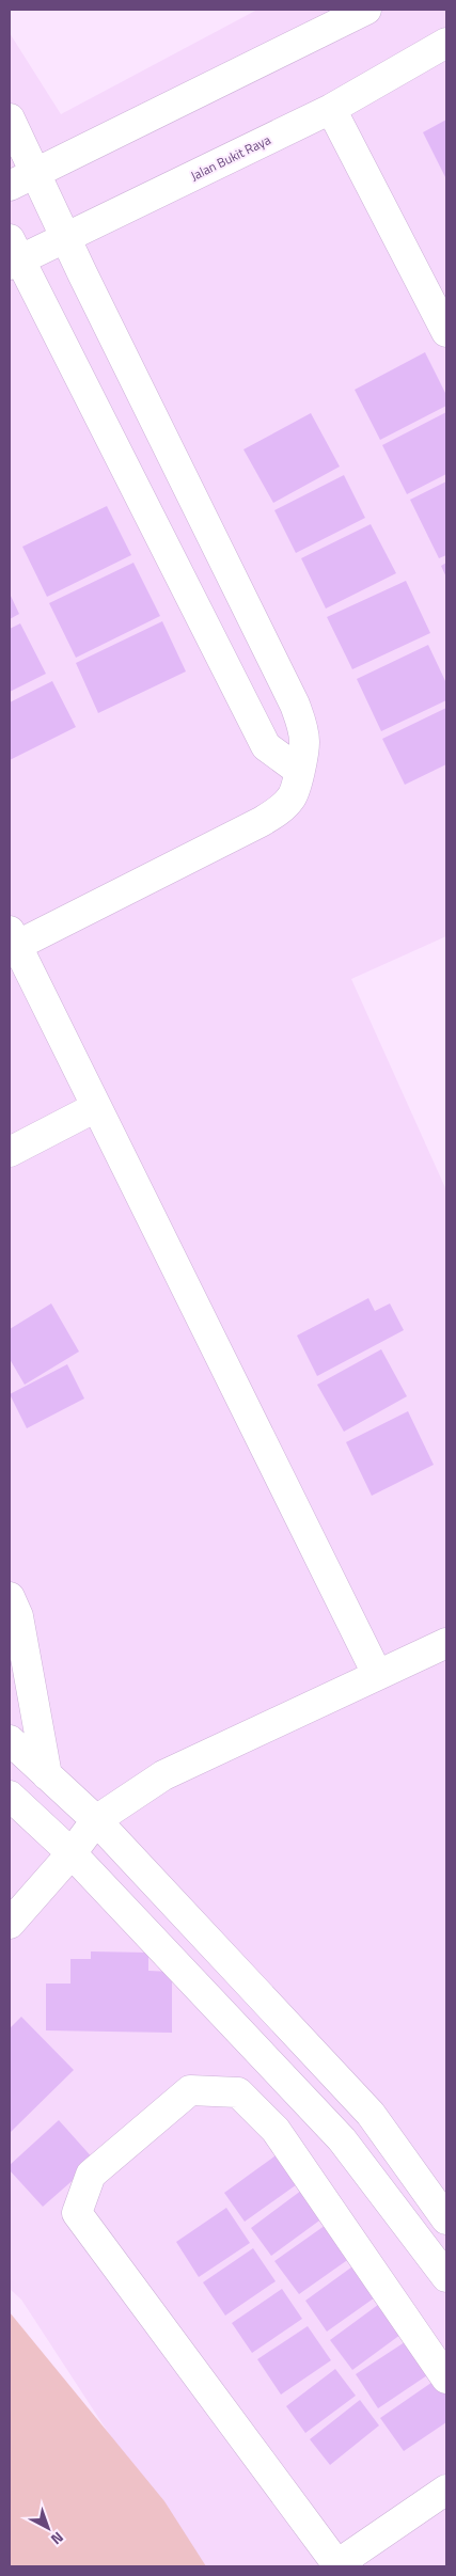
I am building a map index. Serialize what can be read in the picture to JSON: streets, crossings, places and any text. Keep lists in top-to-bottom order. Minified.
{"streets":{"street":["Jalan Bukit Raya"]},"north":"bottom right"}
